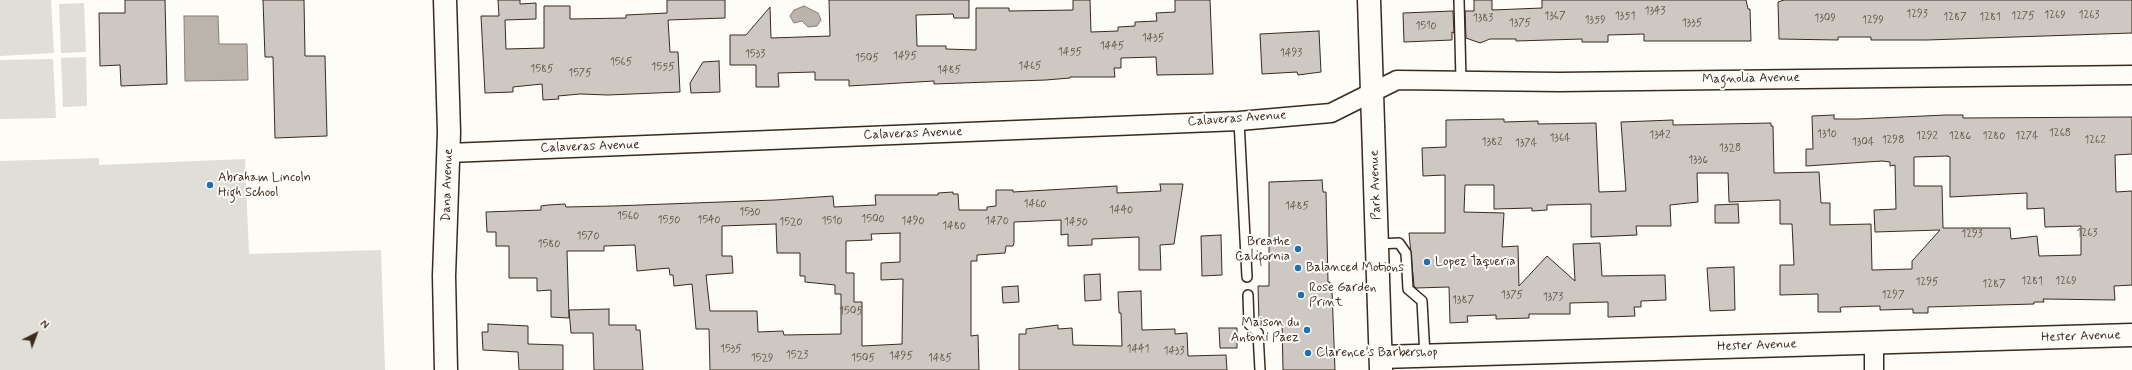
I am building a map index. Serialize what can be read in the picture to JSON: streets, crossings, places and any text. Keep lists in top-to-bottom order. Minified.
{"streets":{"street":["Magnolia Avenue","Calaveras Avenue","Dana Avenue","Park Avenue","Hester Avenue"]},"crossings":[["Magnolia Avenue","Calaveras Avenue"],["Magnolia Avenue","Park Avenue"],["Calaveras Avenue","Dana Avenue"],["Calaveras Avenue","Park Avenue"],["Park Avenue","Hester Avenue"]],"places":["Abraham Lincoln High School","Breathe California","Lopez Taqueria","Balanced Motions","Rose Garden Print","Maison du Antoni Paez","Clarence's Barbershop"],"house_numbers":["1343","1293","1269","1263","1367","1351","1275","1287","1281","1383","1309","1359","1299","1375","1335","1510","1435","1445","1455","1493","1533","1495","1505","1565","1465","1555","1585","1485","1575","1268","1310","1342","1292","1286","1280","1274","1364","1298","1262","1382","1304","1374","1328","1336","1460","1485","1440","1530","1560","1500","1550","1540","1510","1490","1470","1520","1450","1480","1263","1293","1570","1580","1281","1269","1295","1287","1375","1297","1373","1387","1505","1535","1441","1433","1523","1495","1529","1505","1485"],"north":"top right"}
